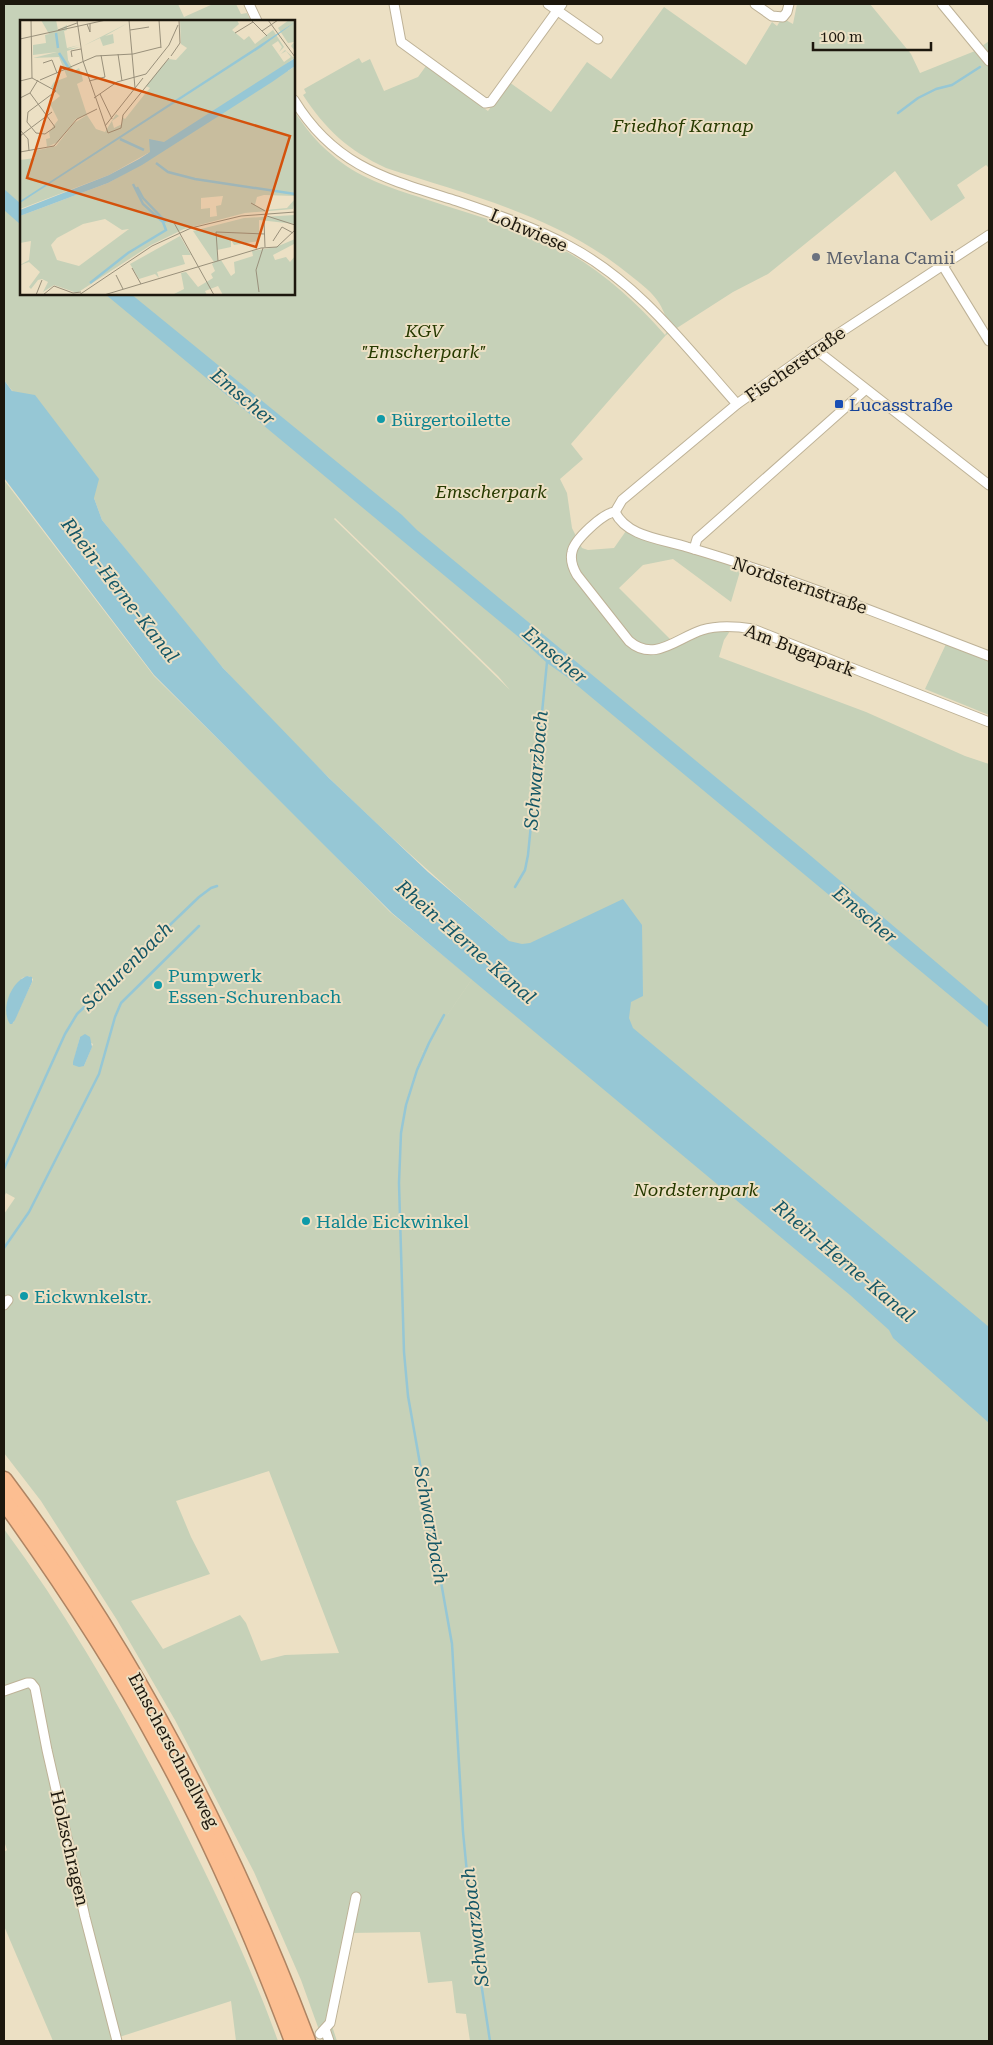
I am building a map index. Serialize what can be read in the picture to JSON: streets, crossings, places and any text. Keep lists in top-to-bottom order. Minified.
{"streets":{"highway":["Emscherschnellweg"],"street":["Lohwiese","Fischerstraße","Nordsternstraße","Am Bugapark","Holzschragen"]},"crossings":[["Lohwiese","Fischerstraße"],["Fischerstraße","Nordsternstraße"],["Fischerstraße","Am Bugapark"],["Nordsternstraße","Am Bugapark"]],"water":["Emscher","Rhein-Herne-Kanal","Schwarzbach","Schurenbach"],"parks":["Friedhof Karnap","KGV \"Emscherpark\"","Emscherpark","Nordsternpark"],"places":{"other":["Mevlana Camii","Bürgertoilette","Pumpwerk Essen-Schurenbach","Halde Eickwinkel","Eickwnkelstr."],"transit":["Lucasstraße"]},"scale_bar":"100 m"}
